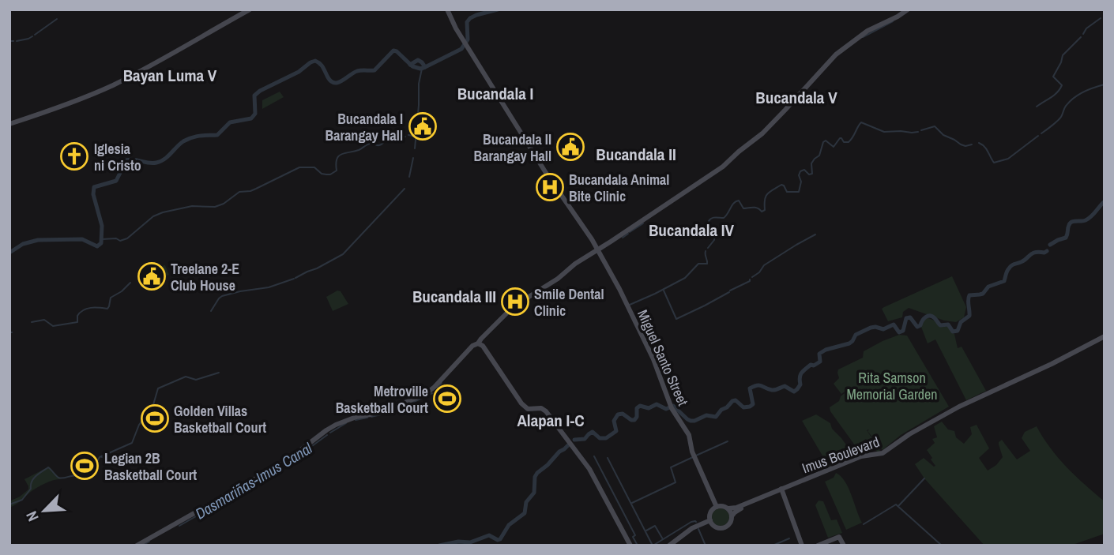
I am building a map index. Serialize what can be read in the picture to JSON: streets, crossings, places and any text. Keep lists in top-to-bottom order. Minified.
{"streets":{"main road":["Miguel Santo Street","Imus Boulevard"]},"crossings":[["Miguel Santo Street","Imus Boulevard"]],"districts":["Bayan Luma V","Bucandala I","Bucandala V","Bucandala II","Bucandala IV","Bucandala III","Alapan I-C"],"water":["Dasmariñas-Imus Canal"],"parks":["Rita Samson Memorial Garden"],"places":{"public building":["Bucandala I Barangay Hall","Bucandala II Barangay Hall","Treelane 2-E Club House"],"church":["Iglesia ni Cristo"],"hospital":["Bucandala Animal Bite Clinic","Smile Dental Clinic"],"sports":["Metroville Basketball Court","Golden Villas Basketball Court","Legian 2B Basketball Court"]},"north":"bottom left"}
